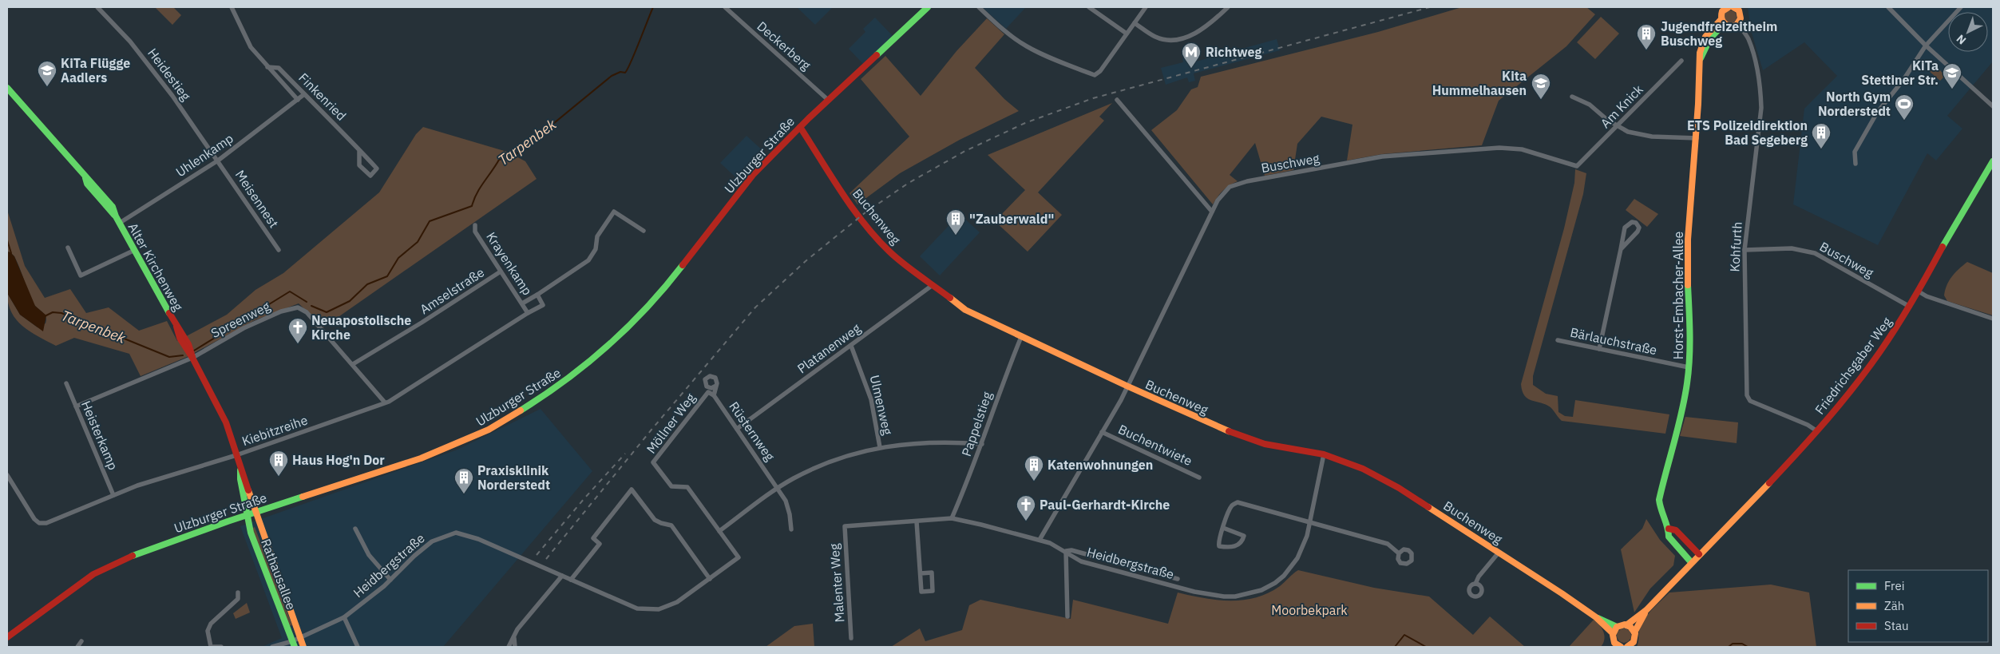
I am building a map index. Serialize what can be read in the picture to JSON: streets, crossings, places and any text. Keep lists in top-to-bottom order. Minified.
{"streets":{"main road":["Ulzburger Straße","Buchenweg","Kohfurth","Alter Kirchenweg","Horst-Embacher-Allee","Friedrichsgaber Weg","Rathausallee"],"street":["Deckerberg","Heidestieg","Finkenried","Am Knick","Uhlenkamp","Buschweg","Meisennest","Krayenkamp","Amselstraße","Spreenweg","Bärlauchstraße","Platanenweg","Ulmenweg","Möllner Weg","Pappelstieg","Kiebitzreihe","Rüsternweg","Heisterkamp","Buchentwiete","Heidbergstraße","Malenter Weg"]},"crossings":[["Deckerberg","Ulzburger Straße"],["Heidestieg","Uhlenkamp"],["Heidestieg","Meisennest"],["Finkenried","Uhlenkamp"],["Am Knick","Buschweg"],["Uhlenkamp","Meisennest"],["Uhlenkamp","Alter Kirchenweg"],["Ulzburger Straße","Buchenweg"],["Ulzburger Straße","Alter Kirchenweg"],["Ulzburger Straße","Rathausallee"],["Buschweg","Buchenweg"],["Buschweg","Kohfurth"],["Buschweg","Friedrichsgaber Weg"],["Buschweg","Buchentwiete"],["Buschweg","Heidbergstraße"],["Buchenweg","Platanenweg"],["Buchenweg","Pappelstieg"],["Buchenweg","Heidbergstraße"],["Kohfurth","Friedrichsgaber Weg"],["Krayenkamp","Amselstraße"],["Krayenkamp","Kiebitzreihe"],["Alter Kirchenweg","Spreenweg"],["Alter Kirchenweg","Kiebitzreihe"],["Alter Kirchenweg","Rathausallee"],["Amselstraße","Spreenweg"],["Horst-Embacher-Allee","Bärlauchstraße"],["Horst-Embacher-Allee","Friedrichsgaber Weg"],["Spreenweg","Kiebitzreihe"],["Spreenweg","Heisterkamp"],["Platanenweg","Ulmenweg"],["Platanenweg","Rüsternweg"],["Möllner Weg","Rüsternweg"],["Möllner Weg","Heidbergstraße"],["Pappelstieg","Heidbergstraße"],["Kiebitzreihe","Heisterkamp"],["Heidbergstraße","Rathausallee"],["Heidbergstraße","Malenter Weg"]],"water":["Tarpenbek"],"parks":["Moorbekpark"],"places":{"building":["Jugendfreizeitheim Buschweg","ETS Polizeidirektion Bad Segeberg","\"Zauberwald\"","Haus Hog'n Dor","Katenwohnungen","Praxisklinik Norderstedt"],"metro station":["Richtweg"],"school or university":["KiTa Flügge Aadlers","KiTa Stettiner Str.","Kita Hummelhausen"],"sports":["North Gym Norderstedt"],"church":["Neuapostolische Kirche","Paul-Gerhardt-Kirche"]},"legend":["Frei","Zäh","Stau"],"north":"bottom left"}
